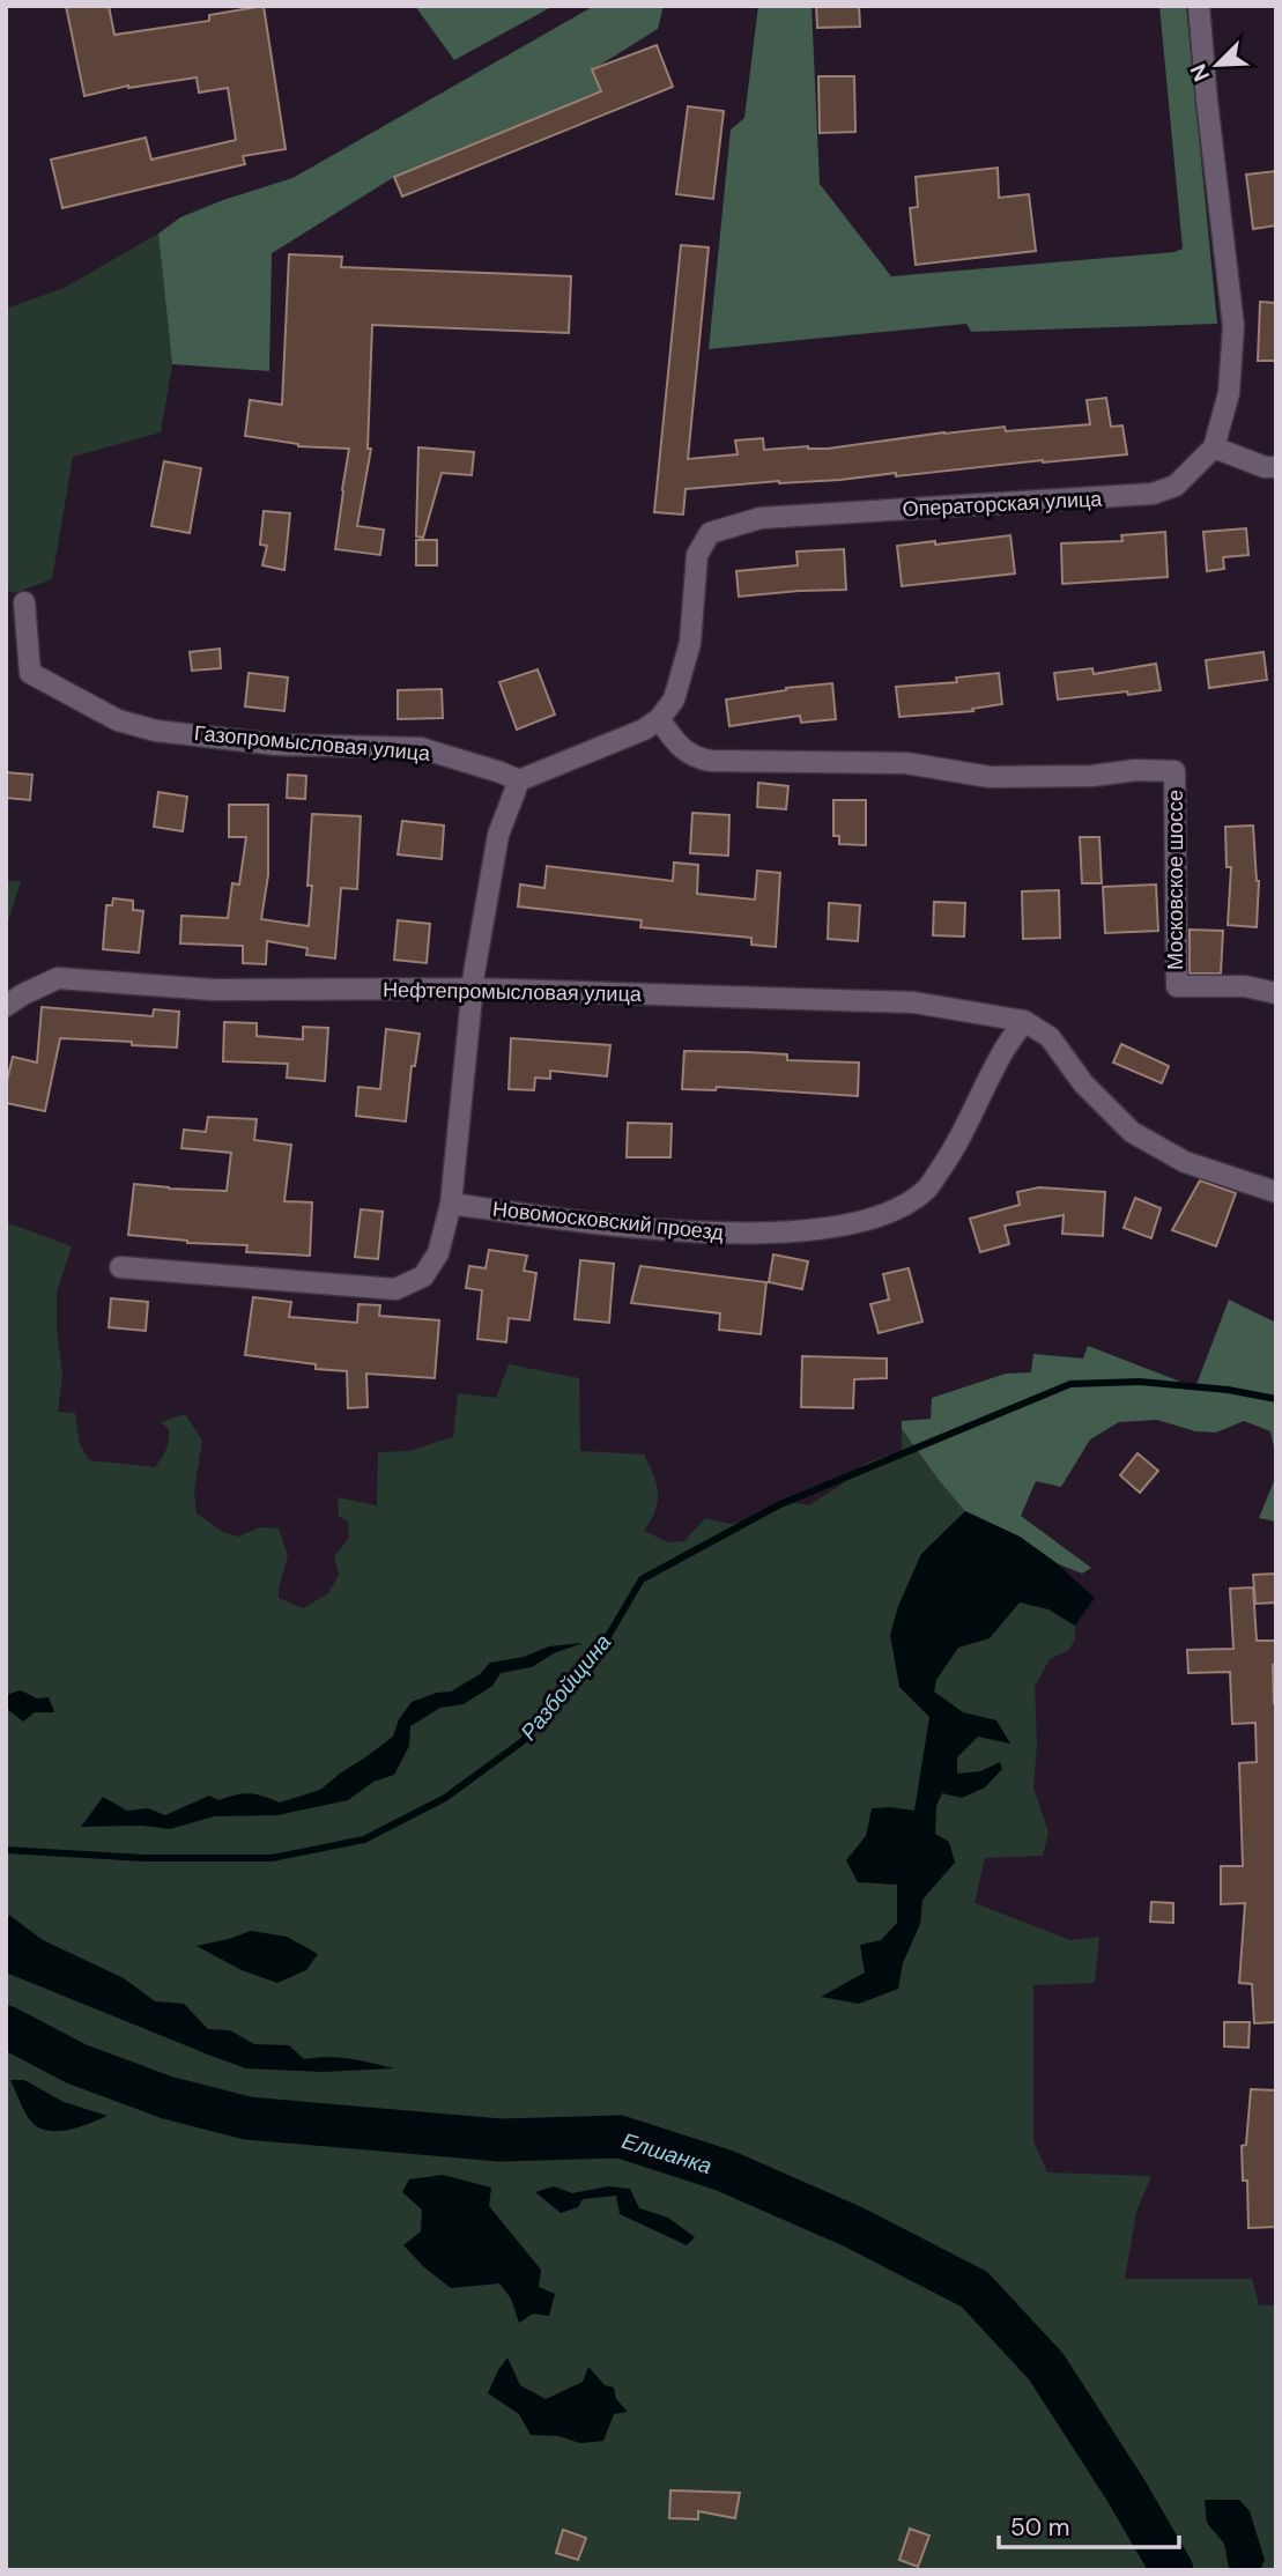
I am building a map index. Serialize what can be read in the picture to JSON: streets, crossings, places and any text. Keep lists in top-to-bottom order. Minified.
{"streets":{"street":["Операторская улица","Газопромысловая улица","Московское шоссе","Нефтепромысловая улица","Новомосковский проезд"]},"crossings":[["Операторская улица","Московское шоссе"],["Нефтепромысловая улица","Новомосковский проезд"]],"water":["Разбойщина","Елшанка"],"scale_bar":"50 m","north":"bottom left"}
